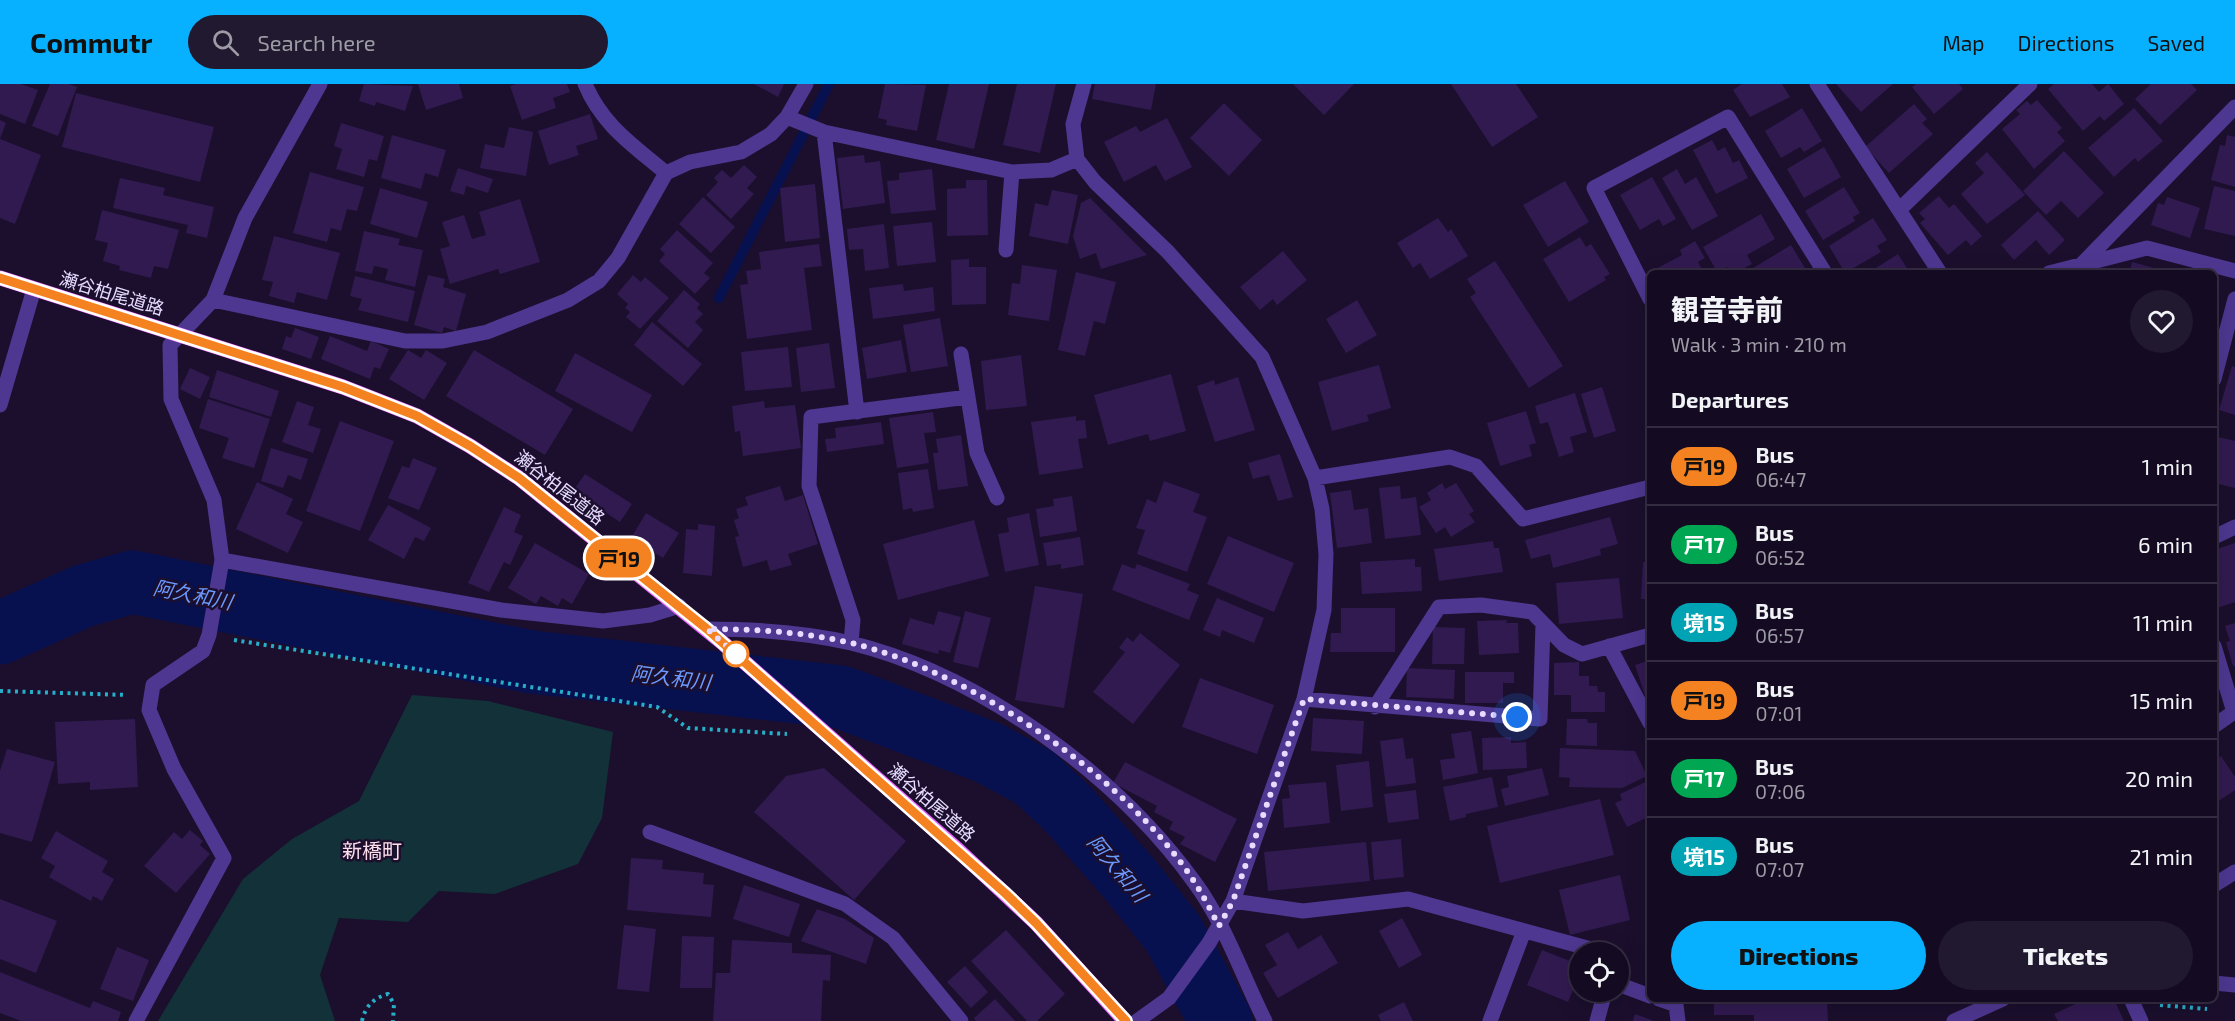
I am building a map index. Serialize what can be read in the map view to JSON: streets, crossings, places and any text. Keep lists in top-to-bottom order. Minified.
{"streets":{"main road":["瀬谷柏尾道路"]},"districts":["新橋町"],"water":["阿久和川"],"lines":["bus line 戸19"],"page":{"header":"Commutr","search":"Search here","nav":["Map","Directions","Saved"],"on_map":"戸19","heading":[["観音寺前","Walk · 3 min · 210 m"],"Departures"],"list":[{"mark":"戸19","name":"Bus","note":"06:47","value":"1 min"},{"mark":"戸17","name":"Bus","note":"06:52","value":"6 min"},{"mark":"境15","name":"Bus","note":"06:57","value":"11 min"},{"mark":"戸19","name":"Bus","note":"07:01","value":"15 min"},{"mark":"戸17","name":"Bus","note":"07:06","value":"20 min"},{"mark":"境15","name":"Bus","note":"07:07","value":"21 min"}],"buttons":["Directions","Tickets"]}}
